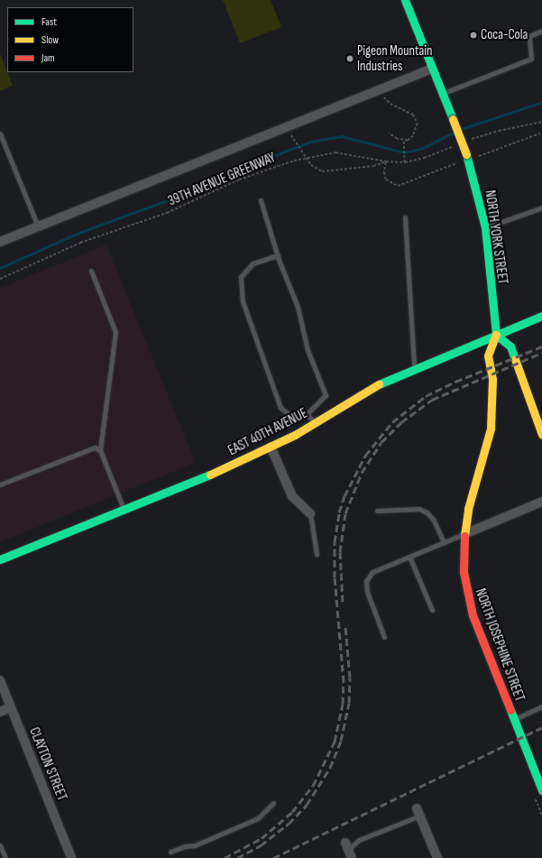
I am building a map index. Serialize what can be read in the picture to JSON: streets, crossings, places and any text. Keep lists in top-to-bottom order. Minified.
{"streets":{"main road":["NORTH YORK STREET","EAST 40TH AVENUE","NORTH JOSEPHINE STREET"],"street":["CLAYTON STREET"],"path":["39TH AVENUE GREENWAY"]},"crossings":[["NORTH YORK STREET","EAST 40TH AVENUE"],["NORTH YORK STREET","NORTH JOSEPHINE STREET"],["EAST 40TH AVENUE","NORTH JOSEPHINE STREET"]],"places":["Coca-Cola","Pigeon Mountain Industries"],"legend":["Fast","Slow","Jam"]}
